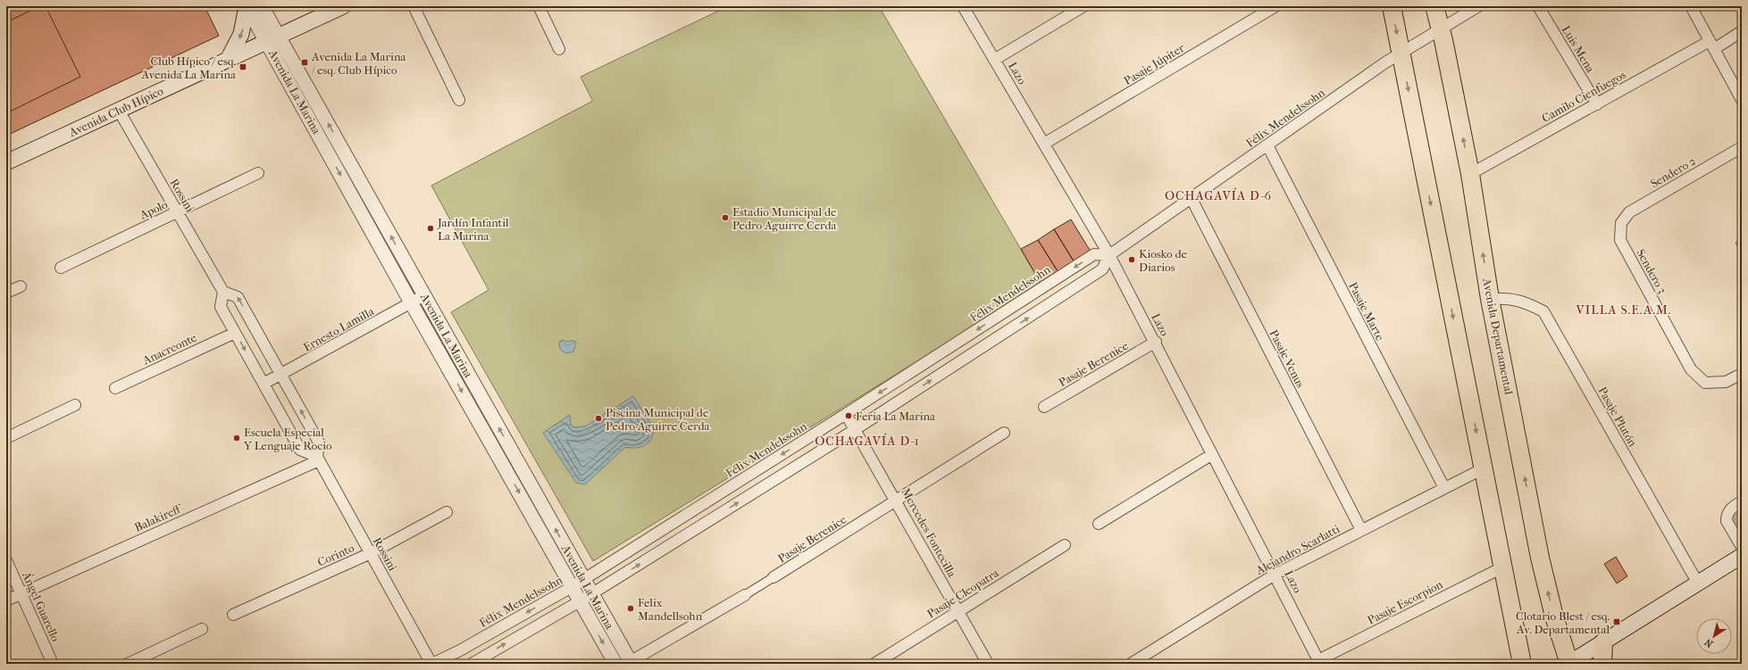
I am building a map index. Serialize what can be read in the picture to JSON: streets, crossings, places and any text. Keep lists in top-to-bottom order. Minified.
{"streets":{"main road":["Avenida Club Hípico","Avenida Departamental"],"street":["Luis Mena","Pasaje Júpiter","Lazo","Avenida La Marina","Camilo Cienfuegos","Félix Mendelssohn","Sendero 2","Rossini","Apolo","Sendero 3","Pasaje Marte","Ernesto Lamilla","Anacreonte","Pasaje Venus","Pasaje Berenice","Pasaje Plutón","Balakireff","Mercedes Fontecilla","Alejandro Scarlatti","Corinto","Pasaje Cleopatra","Pasaje Escorpion","Ángel Guarello"]},"crossings":[["Luis Mena","Camilo Cienfuegos"],["Pasaje Júpiter","Lazo"],["Lazo","Félix Mendelssohn"],["Lazo","Pasaje Berenice"],["Lazo","Alejandro Scarlatti"],["Lazo","Pasaje Escorpion"],["Avenida La Marina","Avenida Club Hípico"],["Avenida La Marina","Félix Mendelssohn"],["Avenida La Marina","Ernesto Lamilla"],["Avenida La Marina","Pasaje Berenice"],["Camilo Cienfuegos","Avenida Departamental"],["Avenida Club Hípico","Rossini"],["Félix Mendelssohn","Rossini"],["Félix Mendelssohn","Pasaje Marte"],["Félix Mendelssohn","Avenida Departamental"],["Félix Mendelssohn","Pasaje Venus"],["Félix Mendelssohn","Mercedes Fontecilla"],["Sendero 2","Sendero 3"],["Rossini","Apolo"],["Rossini","Ernesto Lamilla"],["Rossini","Balakireff"],["Rossini","Corinto"],["Pasaje Marte","Alejandro Scarlatti"],["Avenida Departamental","Pasaje Plutón"],["Pasaje Venus","Alejandro Scarlatti"],["Pasaje Berenice","Mercedes Fontecilla"],["Balakireff","Ángel Guarello"],["Mercedes Fontecilla","Pasaje Cleopatra"]],"districts":["OCHAGAVÍA D-6","VILLA S.E.A.M.","OCHAGAVÍA D-1"],"places":{"transit":["Avenida La Marina / esq. Club Hípico","Club Hípico / esq. Avenida La Marina","Clotario Blest / esq. Av. Departamental"],"other":["Estadio Municipal de Pedro Aguirre Cerda","Jardín Infantil La Marina","Kiosko de Diarios","Feria La Marina","Piscina Municipal de Pedro Aguirre Cerda","Escuela Especial Y Lenguaje Rocio","Felix Mandellsohn"]},"north":"bottom left"}
